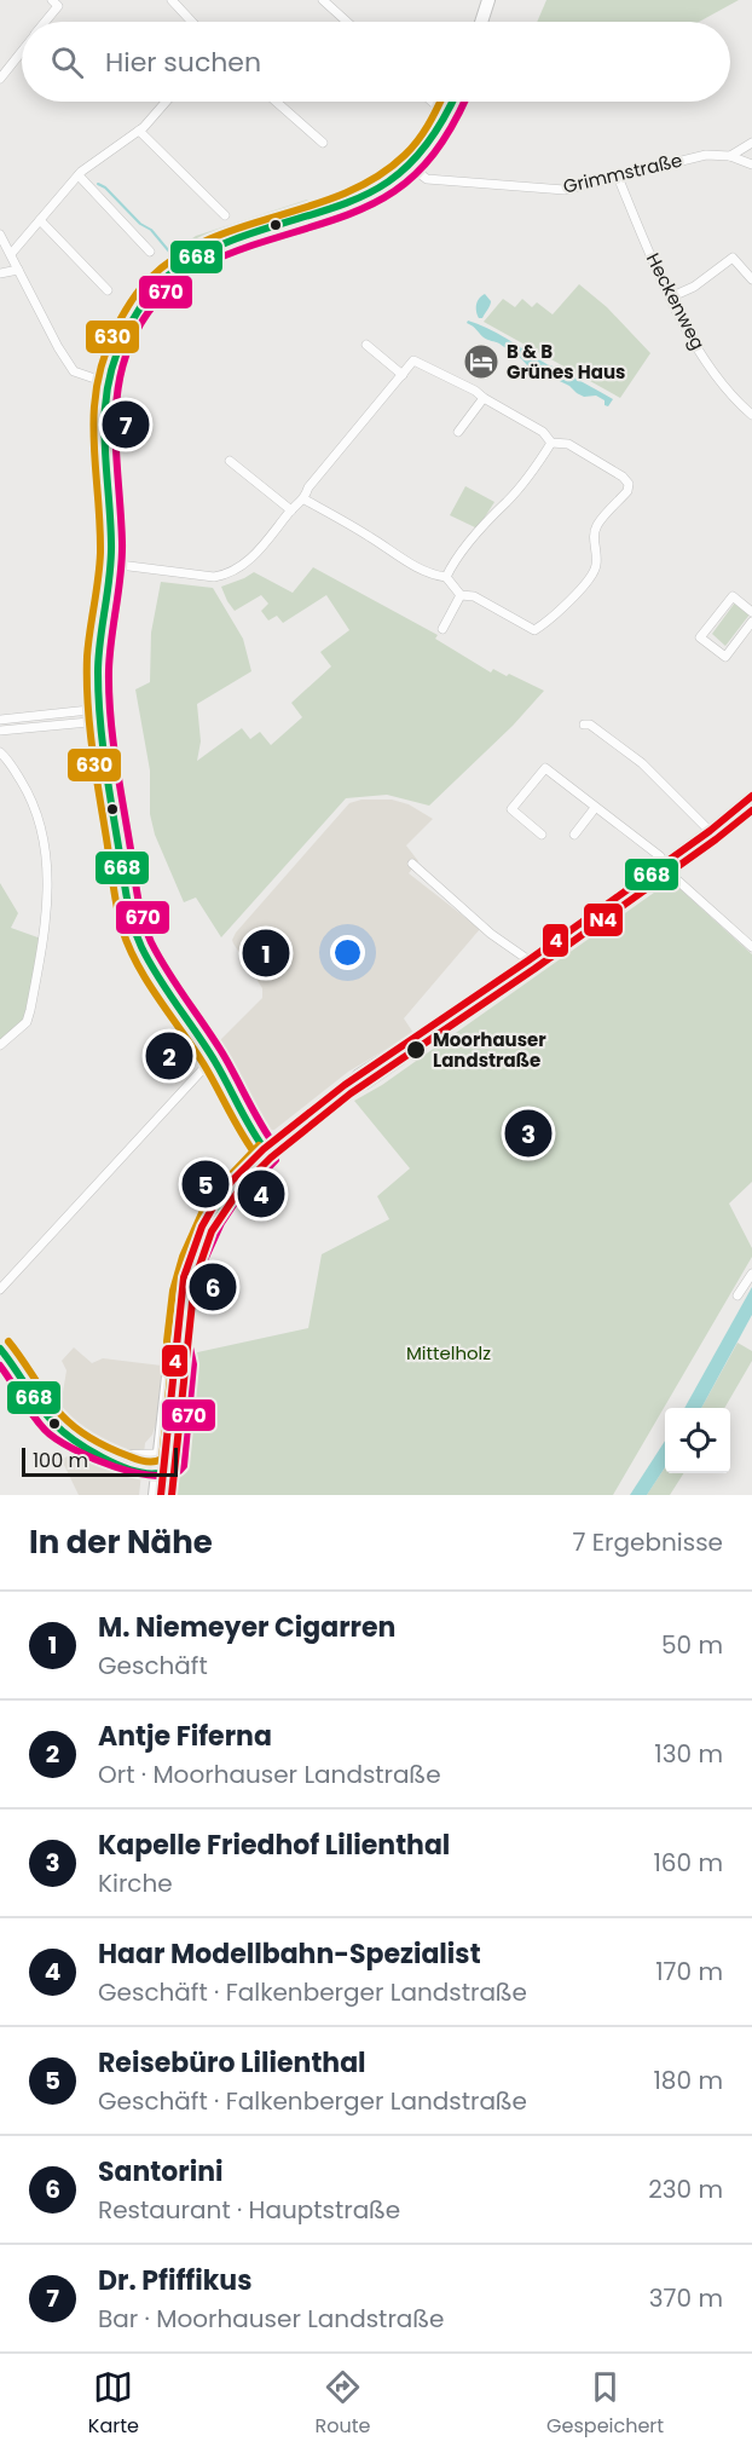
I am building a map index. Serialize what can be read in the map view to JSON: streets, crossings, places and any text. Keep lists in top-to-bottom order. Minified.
{"streets":{"street":["Grimmstraße","Heckenweg"]},"crossings":[["Grimmstraße","Heckenweg"]],"parks":["Mittelholz"],"places":{"hotel":["B & B Grünes Haus"],"other":["Moorhauser Landstraße"]},"lines":["transit line 668","transit line 670","transit line 630","transit line 4","transit line N4"],"scale_bar":"100 m","page":{"search":"Hier suchen","pins":["7","1","2","3","5","4","6"],"scale":"100 m","heading":["In der Nähe","7 Ergebnisse"],"list":[{"mark":"1","name":"M. Niemeyer Cigarren","note":"Geschäft","value":"50 m"},{"mark":"2","name":"Antje Fiferna","note":"Ort · Moorhauser Landstraße","value":"130 m"},{"mark":"3","name":"Kapelle Friedhof Lilienthal","note":"Kirche","value":"160 m"},{"mark":"4","name":"Haar Modellbahn-Spezialist","note":"Geschäft · Falkenberger Landstraße","value":"170 m"},{"mark":"5","name":"Reisebüro Lilienthal","note":"Geschäft · Falkenberger Landstraße","value":"180 m"},{"mark":"6","name":"Santorini","note":"Restaurant · Hauptstraße","value":"230 m"},{"mark":"7","name":"Dr. Pfiffikus","note":"Bar · Moorhauser Landstraße","value":"370 m"}],"nav":["Karte","Route","Gespeichert"]}}
